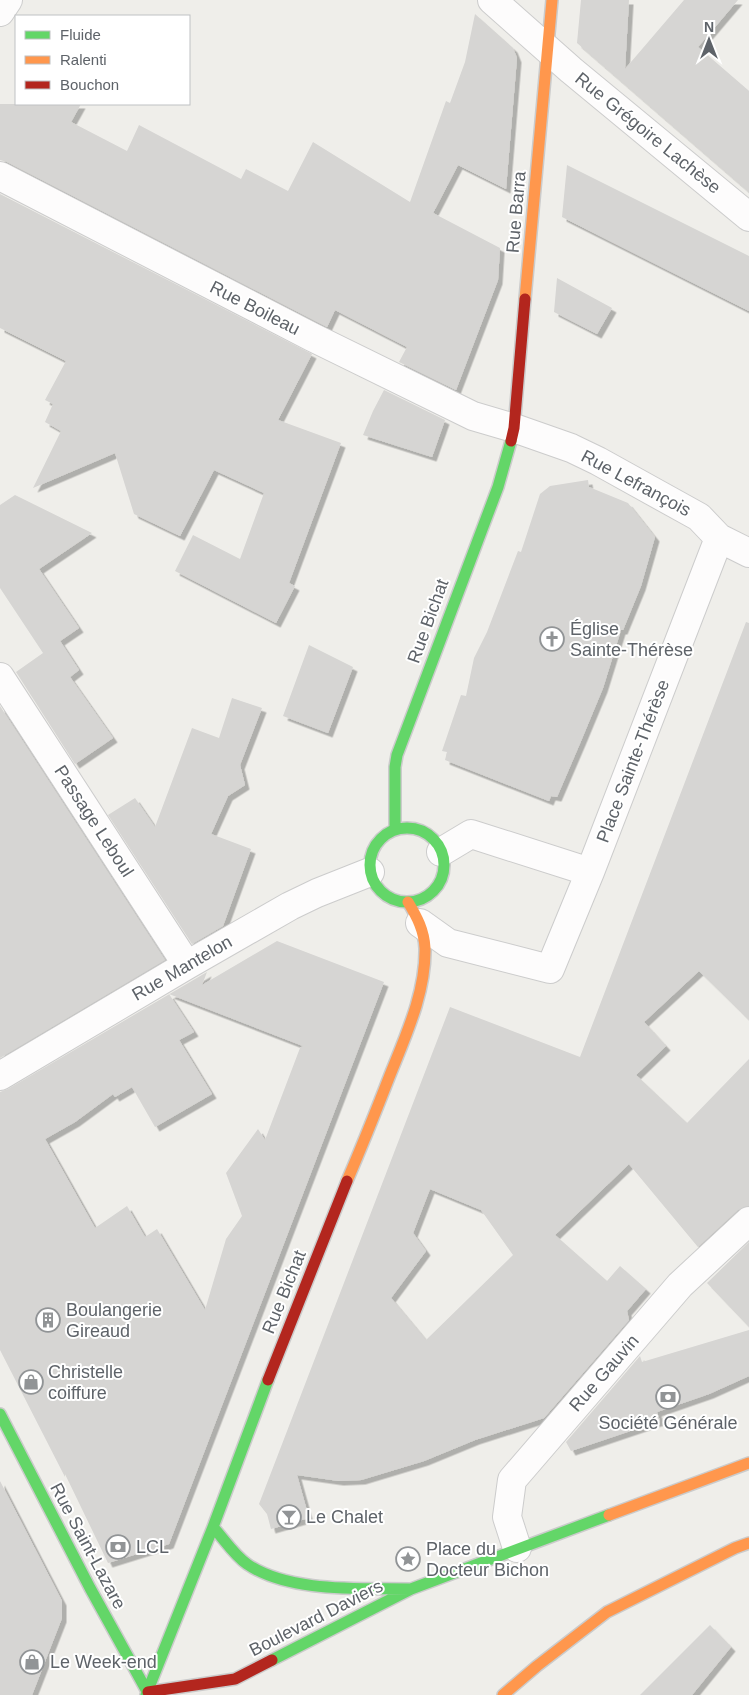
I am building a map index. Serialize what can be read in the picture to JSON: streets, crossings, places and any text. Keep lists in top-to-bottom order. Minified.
{"streets":{"main road":["Rue Barra","Rue Bichat","Rue Saint-Lazare","Boulevard Daviers"],"street":["Rue Grégoire Lachèse","Rue Boileau","Rue Lefrançois","Place Sainte-Thérèse","Passage Leboul","Rue Mantelon","Rue Gauvin"]},"crossings":[["Rue Grégoire Lachèse","Rue Barra"],["Rue Barra","Rue Boileau"],["Rue Barra","Rue Lefrançois"],["Rue Barra","Rue Bichat"],["Rue Boileau","Rue Lefrançois"],["Rue Boileau","Rue Bichat"],["Rue Lefrançois","Rue Bichat"],["Rue Lefrançois","Place Sainte-Thérèse"],["Rue Bichat","Place Sainte-Thérèse"],["Rue Bichat","Rue Mantelon"],["Rue Bichat","Rue Saint-Lazare"],["Rue Bichat","Boulevard Daviers"],["Place Sainte-Thérèse","Rue Mantelon"],["Passage Leboul","Rue Mantelon"],["Rue Gauvin","Boulevard Daviers"],["Rue Saint-Lazare","Boulevard Daviers"]],"places":{"church":["Église Sainte-Thérèse"],"building":["Boulangerie Gireaud"],"shop":["Christelle coiffure","Le Week-end"],"bank":["Société Générale","LCL"],"bar":["Le Chalet"],"place":["Place du Docteur Bichon"]},"legend":["Fluide","Ralenti","Bouchon"],"north":"top"}
